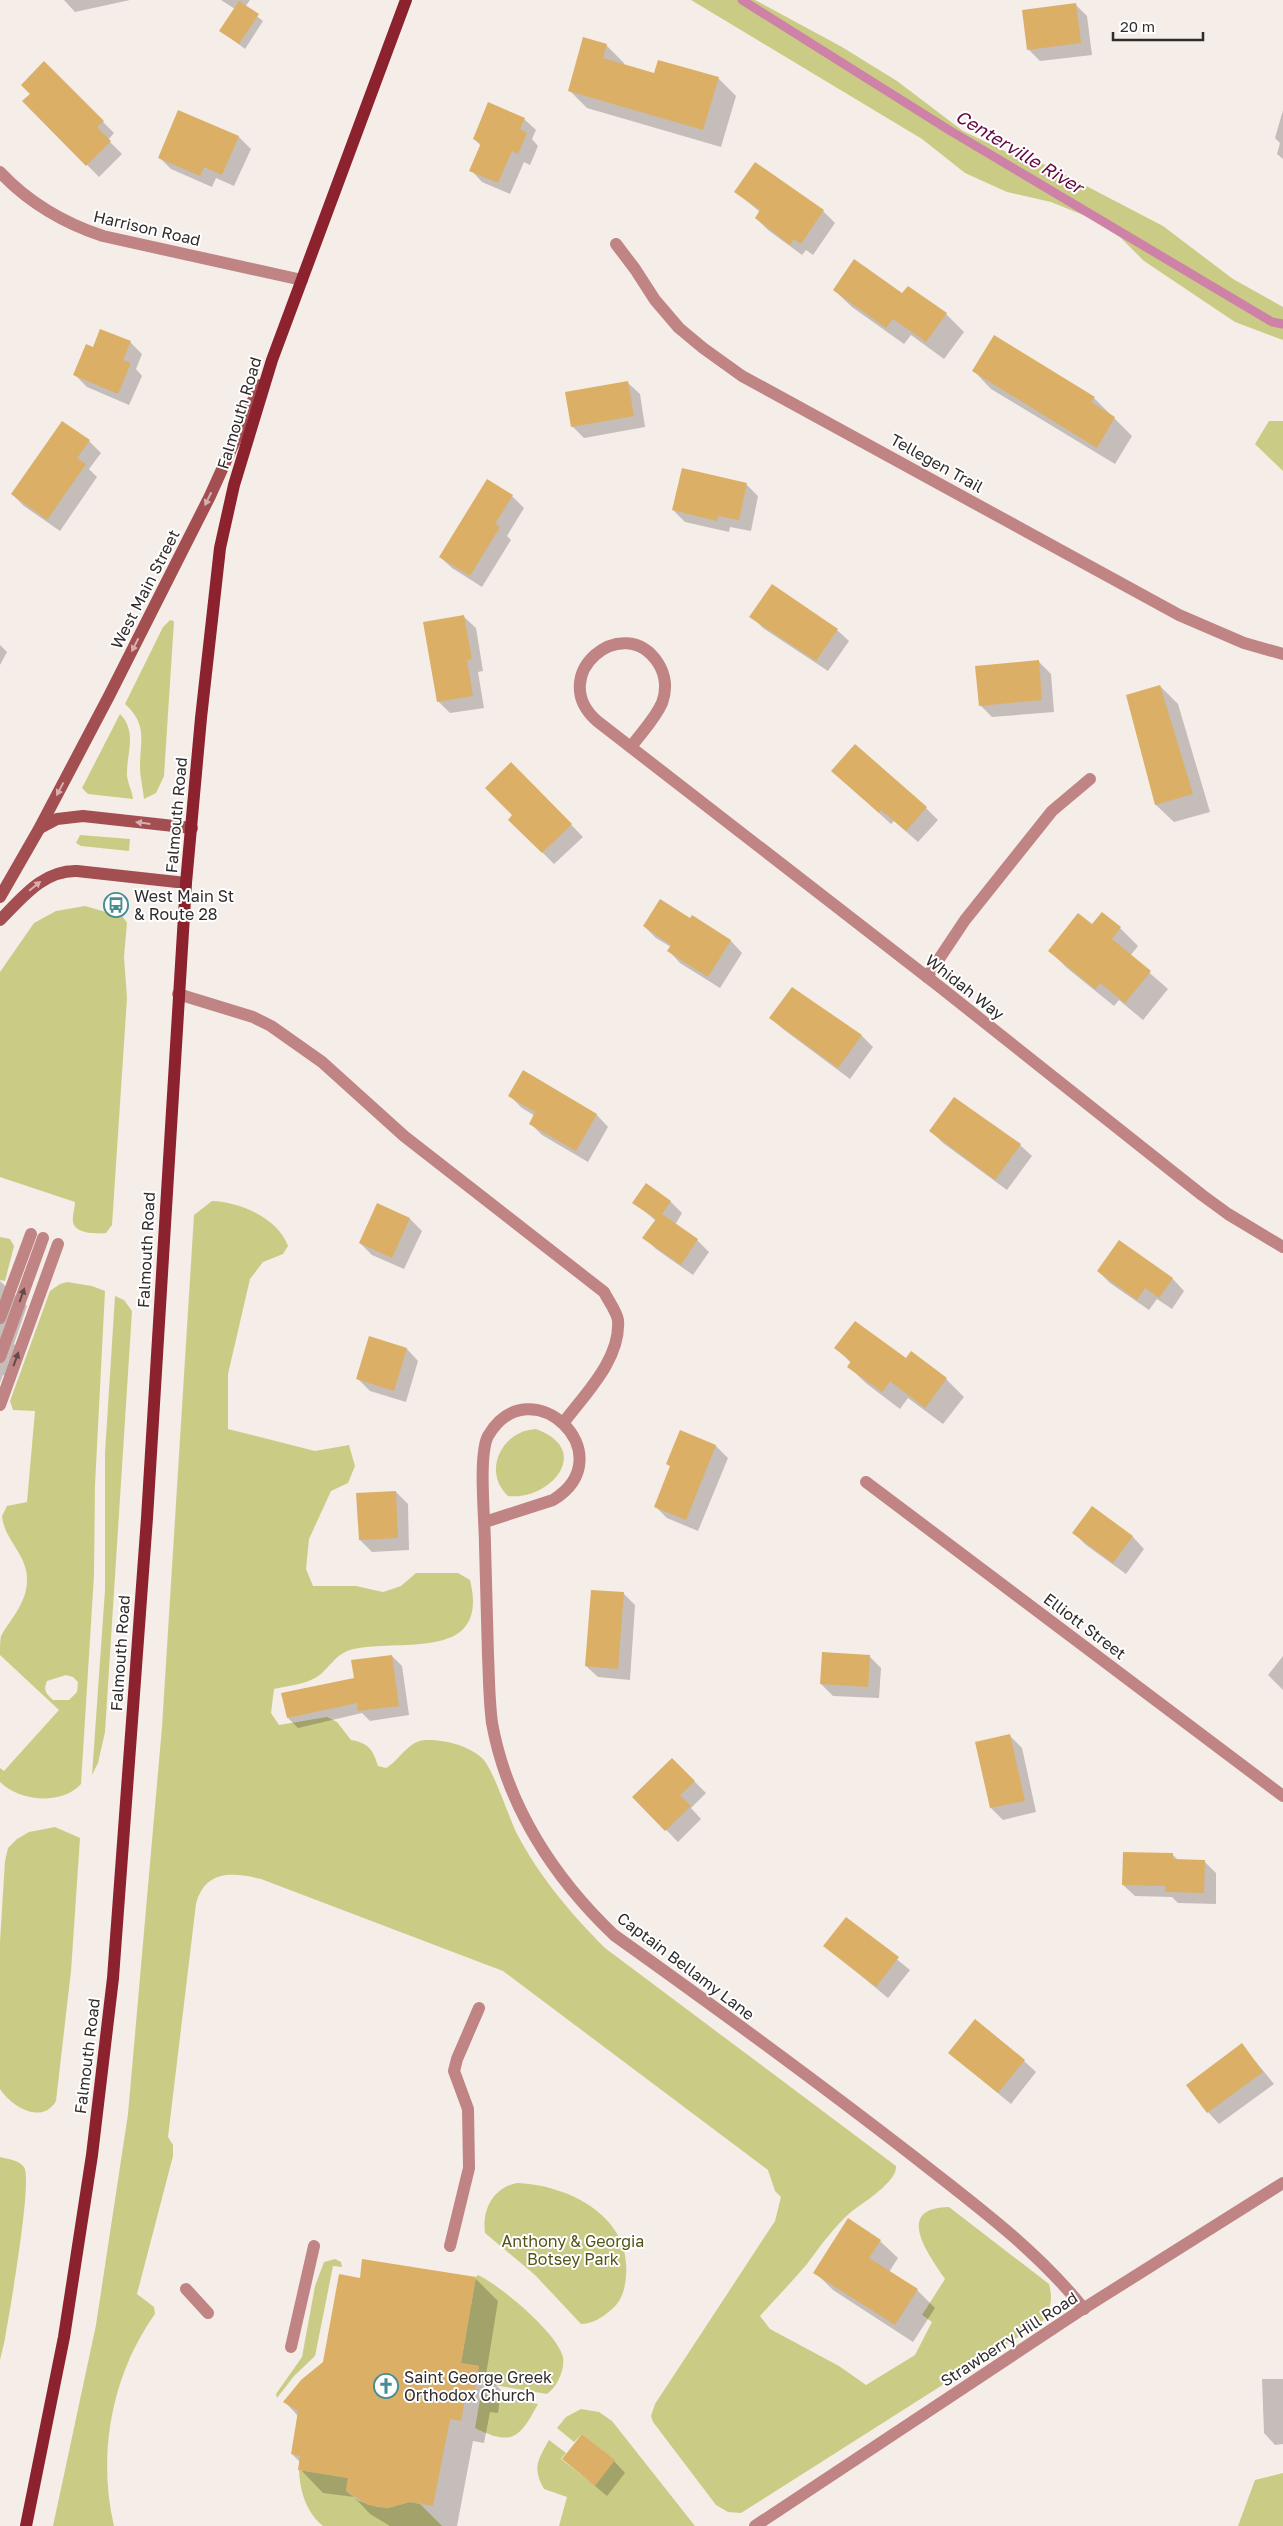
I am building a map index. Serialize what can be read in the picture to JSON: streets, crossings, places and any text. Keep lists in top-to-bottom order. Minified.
{"streets":{"main road":["Falmouth Road","West Main Street"],"street":["Harrison Road","Tellegen Trail","Whidah Way","Elliott Street","Captain Bellamy Lane","Strawberry Hill Road"]},"crossings":[["Harrison Road","Falmouth Road"],["Falmouth Road","West Main Street"],["Captain Bellamy Lane","Strawberry Hill Road"]],"one_way":["West Main Street"],"water":["Centerville River"],"parks":["Anthony & Georgia Botsey Park"],"places":{"bus stop":["West Main St & Route 28"],"church":["Saint George Greek Orthodox Church"]},"scale_bar":"20 m"}
